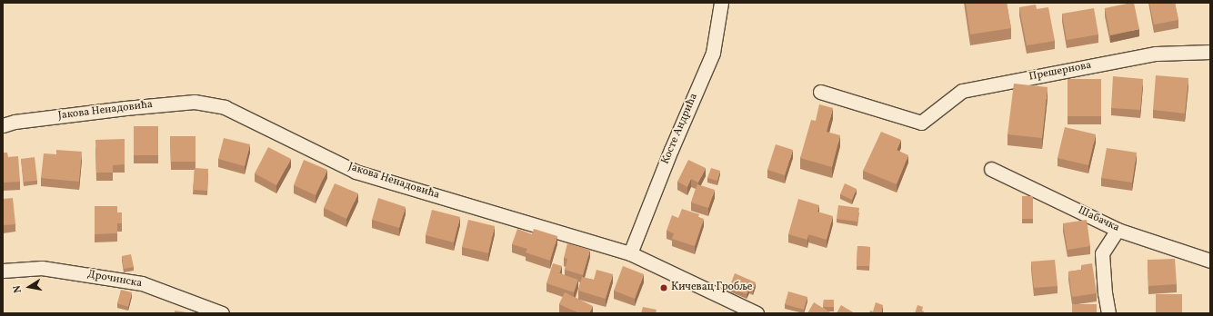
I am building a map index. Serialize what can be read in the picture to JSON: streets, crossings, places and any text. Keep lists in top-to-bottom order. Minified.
{"streets":{"street":["Прешернова","Јакова Ненадовића","Косте Андрића","Шабачка","Дрочинска"]},"crossings":[["Јакова Ненадовића","Косте Андрића"]],"places":["Кичевац Гробље"],"north":"left"}
